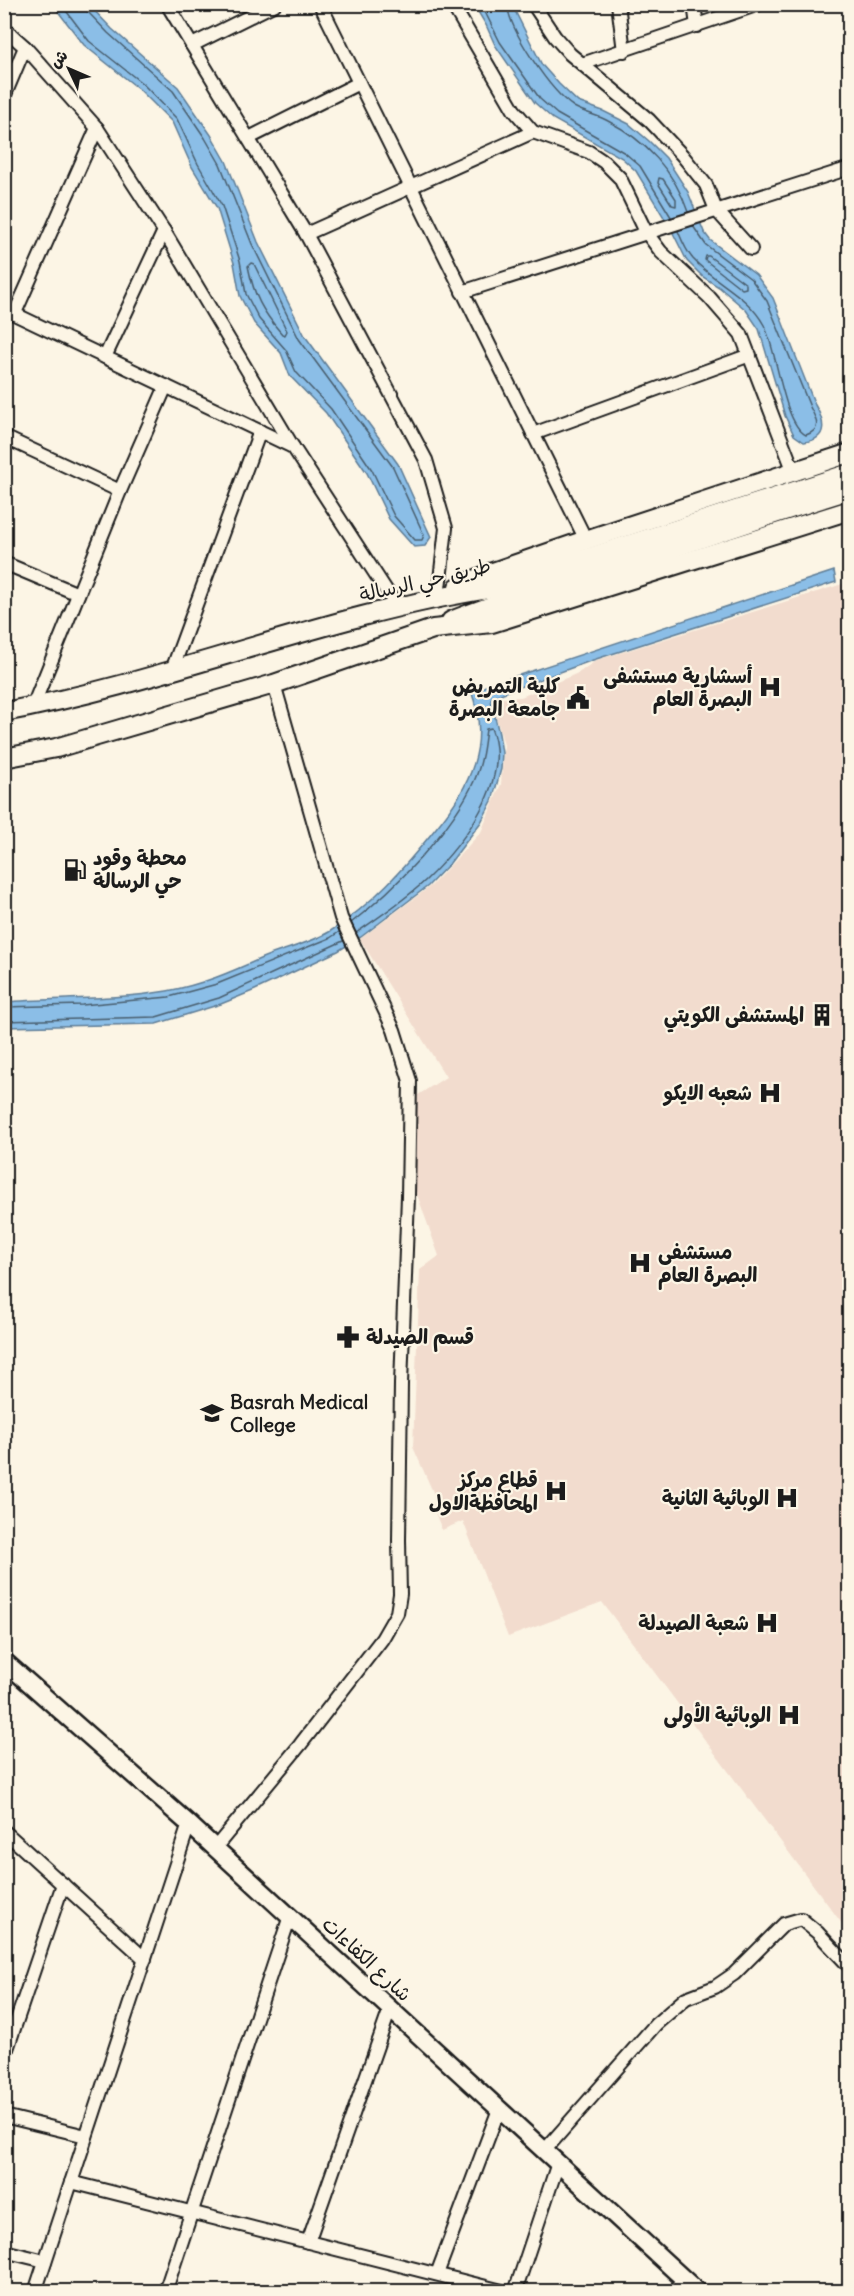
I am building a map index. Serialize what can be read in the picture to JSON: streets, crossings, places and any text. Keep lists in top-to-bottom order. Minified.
{"streets":{"main road":["طريق حي الرسالة"],"street":["شارع الكفاءات"]},"places":{"hospital":["أسشارية مستشفى البصرة العام","شعبه الايكو","مستشفى البصرة العام","قطاع مركز المحافظةالاول","الوبائية الثانية","شعبة الصيدلة","الوبائية الأولى"],"public building":["كلية التمريض جامعة البصرة"],"fuel station":["محطة وقود حي الرسالة"],"building":["المستشفى الكويتي"],"pharmacy":["قسم الصيدلة"],"school or university":["Basrah Medical College"]},"north":"top left"}
